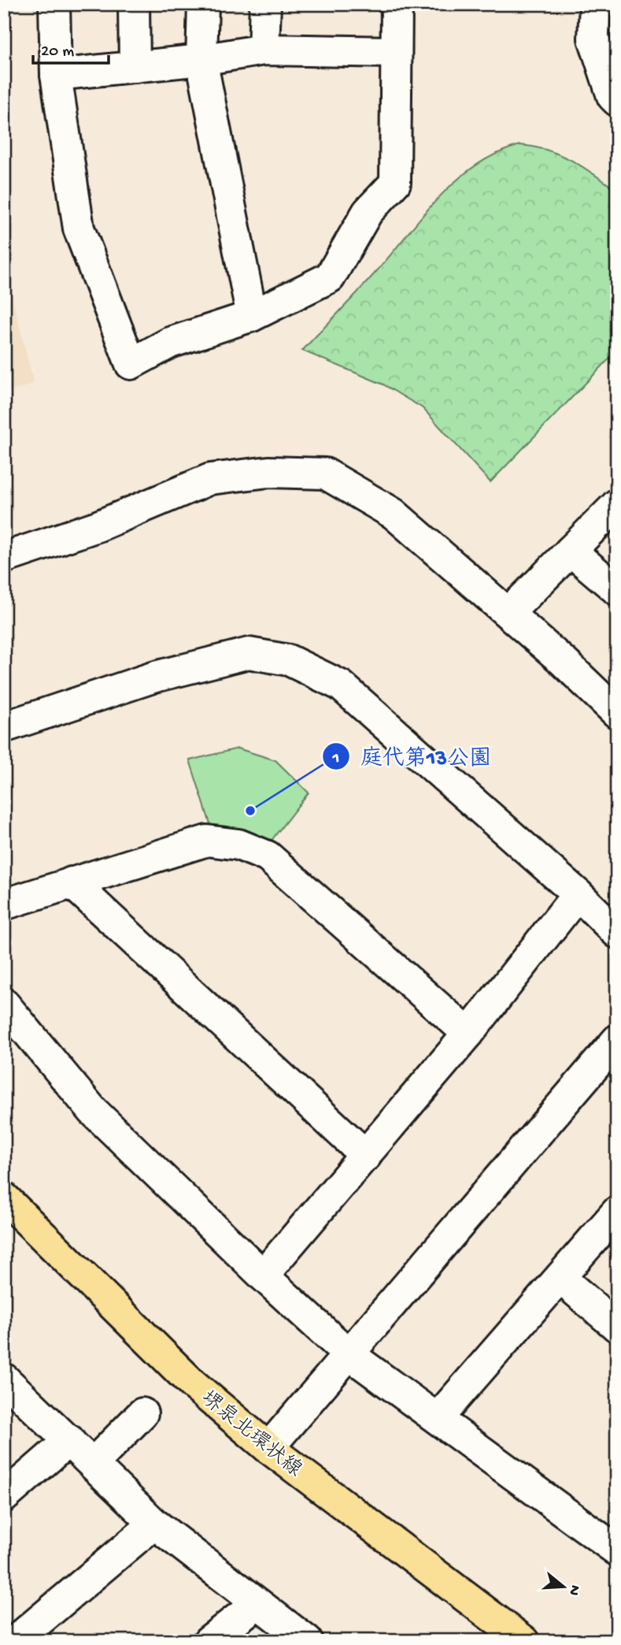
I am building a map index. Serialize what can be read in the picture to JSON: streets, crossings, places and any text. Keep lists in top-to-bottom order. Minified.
{"streets":{"main road":["堺泉北環状線"]},"places":["庭代第13公園"],"scale_bar":"20 m","north":"right"}
